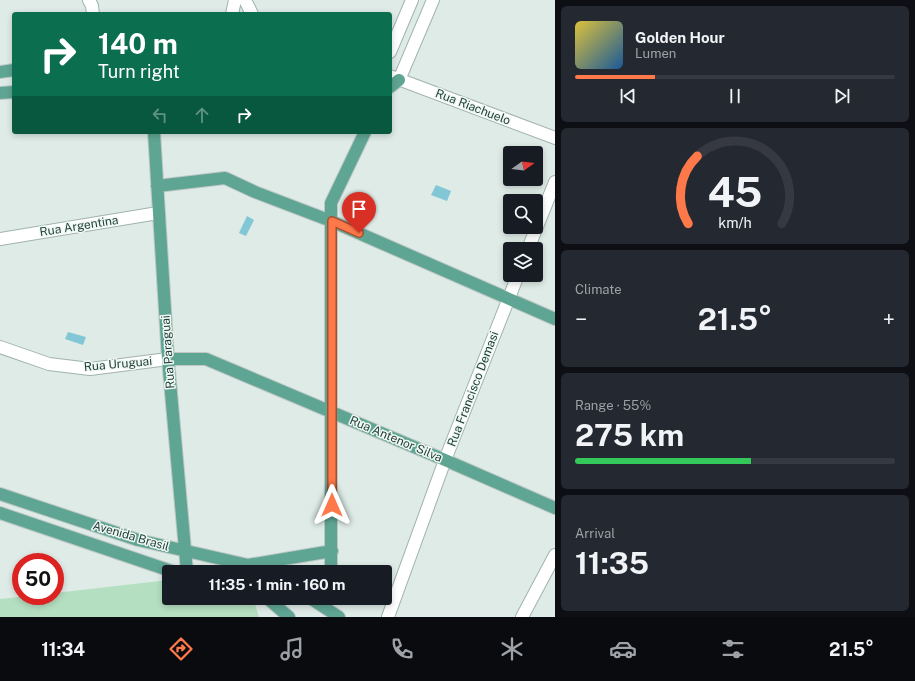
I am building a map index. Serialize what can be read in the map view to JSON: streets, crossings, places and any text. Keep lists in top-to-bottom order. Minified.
{"streets":{"main road":["Rua Paraguai","Rua Antenor Silva","Avenida Brasil"],"street":["Rua Riachuelo","Rua Argentina","Rua Uruguai","Rua Francisco Demasi"]},"crossings":[["Rua Argentina","Rua Paraguai"],["Rua Paraguai","Rua Uruguai"],["Rua Paraguai","Rua Antenor Silva"],["Rua Paraguai","Avenida Brasil"],["Rua Uruguai","Rua Antenor Silva"],["Rua Francisco Demasi","Rua Antenor Silva"]],"north":"right","page":{"turn":["140 m","Turn right"],"song":["Golden Hour","Lumen"],"tile":["Climate",["Range · 55%","275 km"],["Arrival","11:35"]],"heat":["−","21.5°","+"],"limit":"50","trip":"11:35 · 1 min · 160 m","tabs":["11:34","21.5°"],"gauge":["45","km/h"]}}
